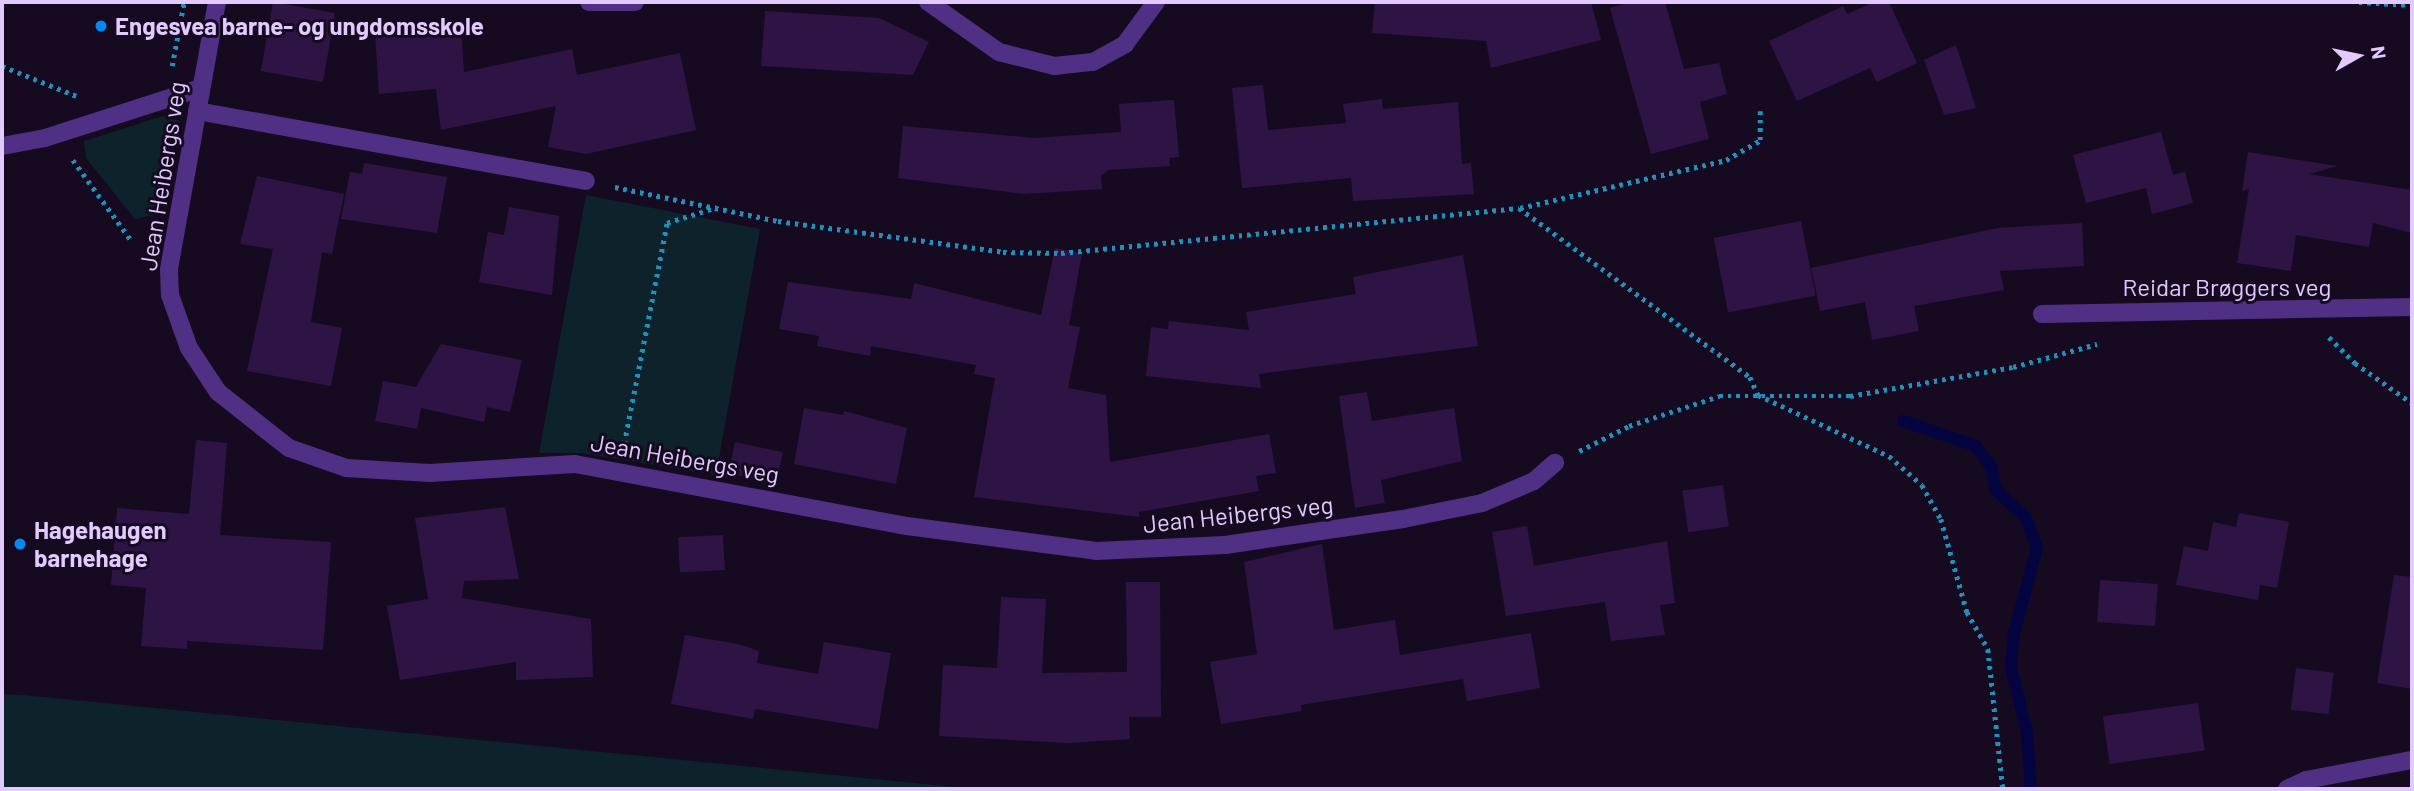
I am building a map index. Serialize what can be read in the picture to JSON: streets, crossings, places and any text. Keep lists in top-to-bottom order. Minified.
{"streets":{"street":["Jean Heibergs veg","Reidar Brøggers veg"]},"places":["Engesvea barne- og ungdomsskole","Hagehaugen barnehage"],"north":"right"}
